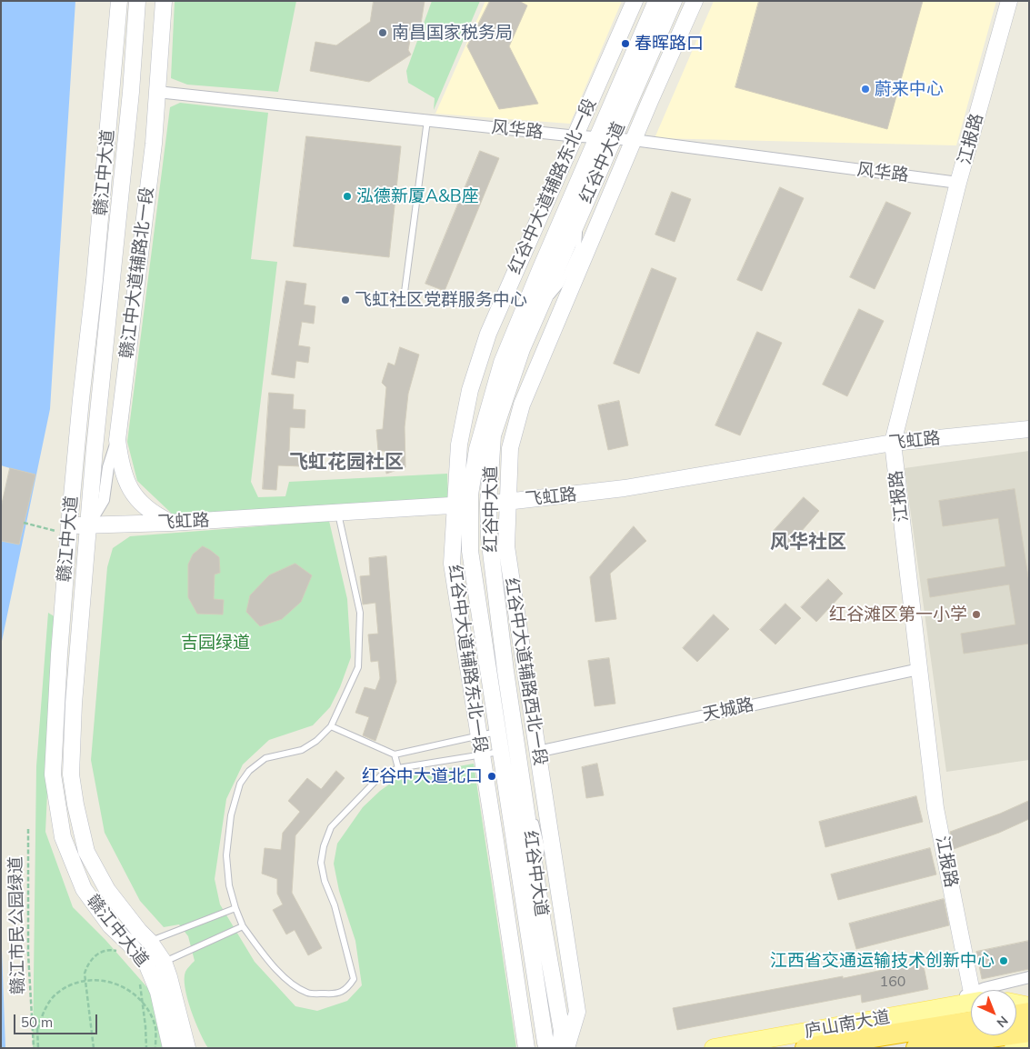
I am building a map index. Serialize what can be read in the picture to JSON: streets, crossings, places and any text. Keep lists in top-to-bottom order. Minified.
{"streets":{"main road":["庐山南大道"],"street":["风华路","江报路","红谷中大道","赣江中大道","红谷中大道辅路东北一段","赣江中大道辅路北一段","飞虹路","红谷中大道辅路西北一段","天城路"],"path":["赣江市民公园绿道"]},"crossings":[["风华路","江报路"],["风华路","红谷中大道"],["风华路","红谷中大道辅路东北一段"],["风华路","赣江中大道辅路北一段"],["风华路","红谷中大道辅路西北一段"],["江报路","飞虹路"],["江报路","天城路"],["红谷中大道","红谷中大道辅路东北一段"],["红谷中大道","飞虹路"],["赣江中大道","飞虹路"],["红谷中大道辅路东北一段","飞虹路"],["赣江中大道辅路北一段","飞虹路"],["飞虹路","红谷中大道辅路西北一段"],["红谷中大道辅路西北一段","天城路"]],"districts":["飞虹花园社区","风华社区"],"parks":["吉园绿道"],"places":["南昌国家税务局","春晖路口","蔚来中心","泓德新厦A&B座","飞虹社区党群服务中心","红谷滩区第一小学","红谷中大道北口","江西省交通运输技术创新中心"],"house_numbers":["160"],"scale_bar":"50 m","north":"bottom right"}
